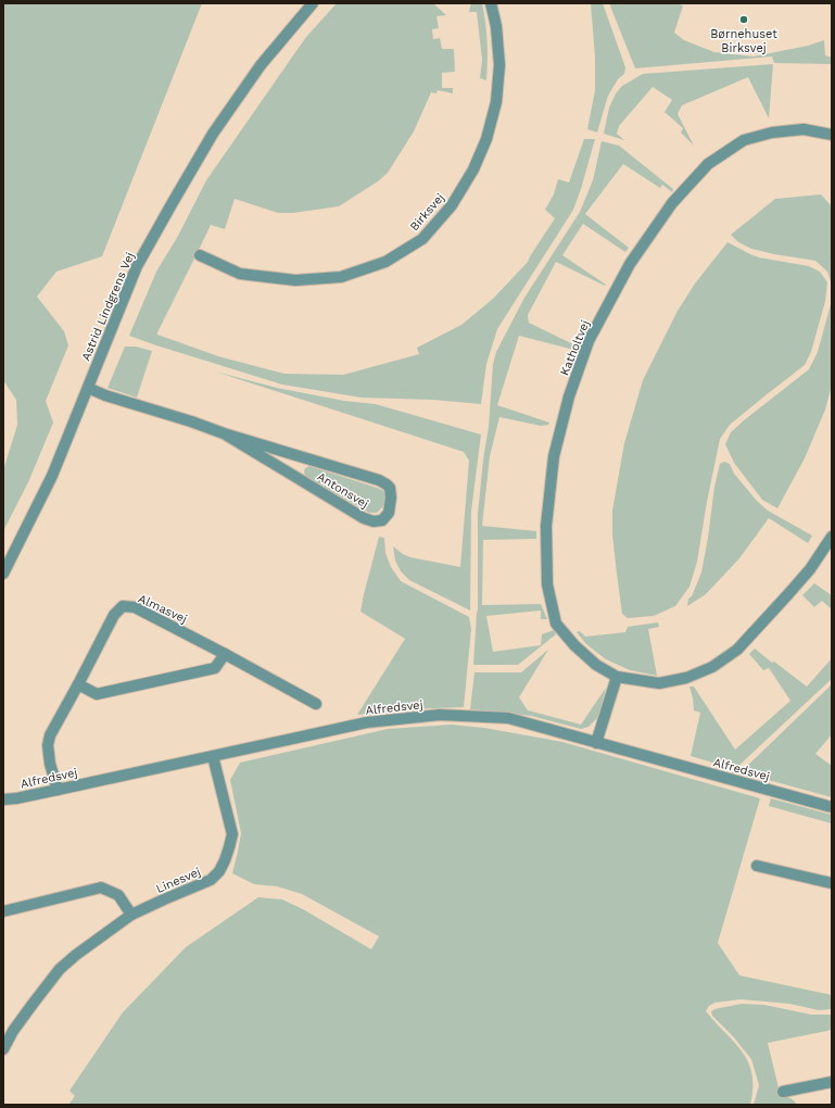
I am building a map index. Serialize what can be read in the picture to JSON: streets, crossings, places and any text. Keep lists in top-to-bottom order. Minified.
{"streets":{"street":["Birksvej","Astrid Lindgrens Vej","Katholtvej","Antonsvej","Almasvej","Alfredsvej","Linesvej"]},"crossings":[["Astrid Lindgrens Vej","Antonsvej"],["Almasvej","Alfredsvej"],["Alfredsvej","Linesvej"]],"places":["Børnehuset Birksvej"]}
